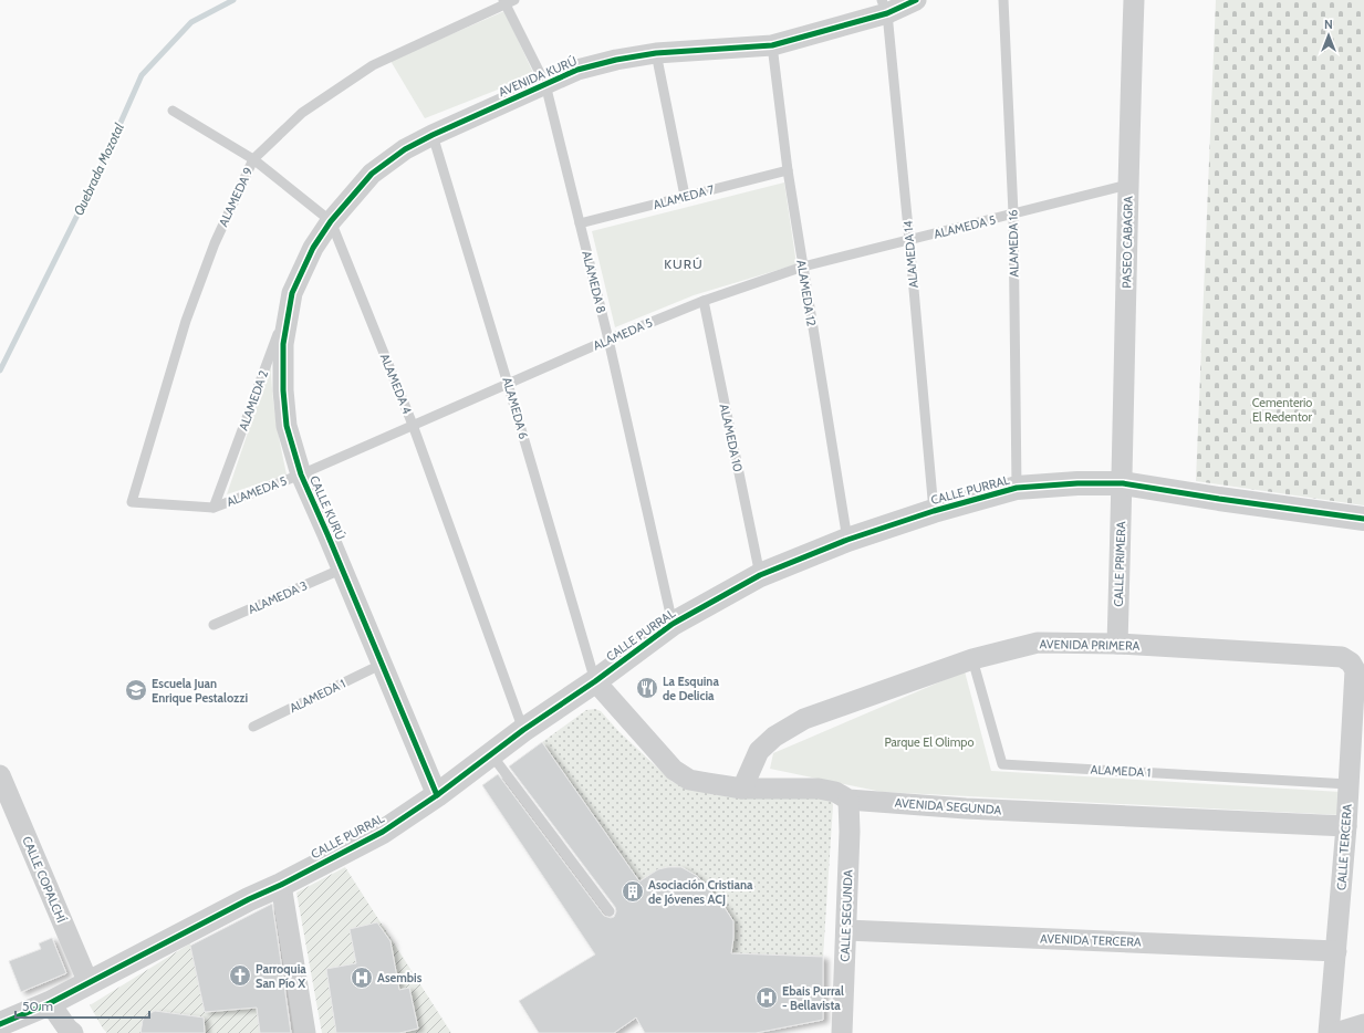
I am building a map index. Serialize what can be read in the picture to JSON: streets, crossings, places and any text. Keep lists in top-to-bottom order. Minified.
{"streets":{"street":["AVENIDA KURÚ","PASEO CABAGRA","CALLE PURRAL","CALLE KURÚ","CALLE PRIMERA","AVENIDA PRIMERA","AVENIDA SEGUNDA","CALLE TERCERA","CALLE COPALCHÍ","CALLE SEGUNDA","AVENIDA TERCERA"],"lane":["ALAMEDA 9","ALAMEDA 7","ALAMEDA 5","ALAMEDA 16","ALAMEDA 14","ALAMEDA 8","ALAMEDA 12","ALAMEDA 4","ALAMEDA 2","ALAMEDA 6","ALAMEDA 10","ALAMEDA 3","ALAMEDA 1"]},"crossings":[["AVENIDA KURÚ","ALAMEDA 14"],["AVENIDA KURÚ","ALAMEDA 8"],["AVENIDA KURÚ","ALAMEDA 12"],["AVENIDA KURÚ","ALAMEDA 4"],["AVENIDA KURÚ","ALAMEDA 6"],["AVENIDA KURÚ","CALLE KURÚ"],["ALAMEDA 9","ALAMEDA 5"],["ALAMEDA 9","ALAMEDA 8"],["ALAMEDA 9","ALAMEDA 4"],["ALAMEDA 7","ALAMEDA 8"],["ALAMEDA 7","ALAMEDA 12"],["ALAMEDA 5","PASEO CABAGRA"],["ALAMEDA 5","ALAMEDA 16"],["ALAMEDA 5","ALAMEDA 14"],["ALAMEDA 5","ALAMEDA 8"],["ALAMEDA 5","ALAMEDA 12"],["ALAMEDA 5","ALAMEDA 4"],["ALAMEDA 5","ALAMEDA 2"],["ALAMEDA 5","ALAMEDA 6"],["ALAMEDA 5","ALAMEDA 10"],["ALAMEDA 5","CALLE KURÚ"],["PASEO CABAGRA","CALLE PURRAL"],["PASEO CABAGRA","CALLE PRIMERA"],["ALAMEDA 16","CALLE PURRAL"],["ALAMEDA 14","CALLE PURRAL"],["ALAMEDA 8","CALLE PURRAL"],["ALAMEDA 12","CALLE PURRAL"],["ALAMEDA 4","CALLE PURRAL"],["ALAMEDA 4","CALLE KURÚ"],["ALAMEDA 2","CALLE KURÚ"],["ALAMEDA 6","CALLE PURRAL"],["ALAMEDA 6","AVENIDA SEGUNDA"],["ALAMEDA 10","CALLE PURRAL"],["CALLE PURRAL","CALLE KURÚ"],["CALLE PURRAL","CALLE PRIMERA"],["CALLE PURRAL","AVENIDA SEGUNDA"],["CALLE PURRAL","CALLE COPALCHÍ"],["CALLE KURÚ","ALAMEDA 3"],["CALLE KURÚ","ALAMEDA 1"],["CALLE PRIMERA","AVENIDA PRIMERA"],["AVENIDA PRIMERA","ALAMEDA 1"],["AVENIDA PRIMERA","AVENIDA SEGUNDA"],["AVENIDA PRIMERA","CALLE TERCERA"],["ALAMEDA 1","CALLE TERCERA"],["AVENIDA SEGUNDA","CALLE TERCERA"],["AVENIDA SEGUNDA","CALLE SEGUNDA"],["CALLE TERCERA","AVENIDA TERCERA"],["CALLE SEGUNDA","AVENIDA TERCERA"]],"districts":["KURÚ"],"water":["Quebrada Mozotal"],"parks":["Cementerio El Redentor","Parque El Olimpo"],"places":{"restaurant":["La Esquina de Delicia"],"school or university":["Escuela Juan Enrique Pestalozzi"],"building":["Asociación Cristiana de Jóvenes ACJ"],"church":["Parroquia San Pío X"],"hospital":["Asembis","Ebais Purral - Bellavista"]},"scale_bar":"50 m","north":"top"}
